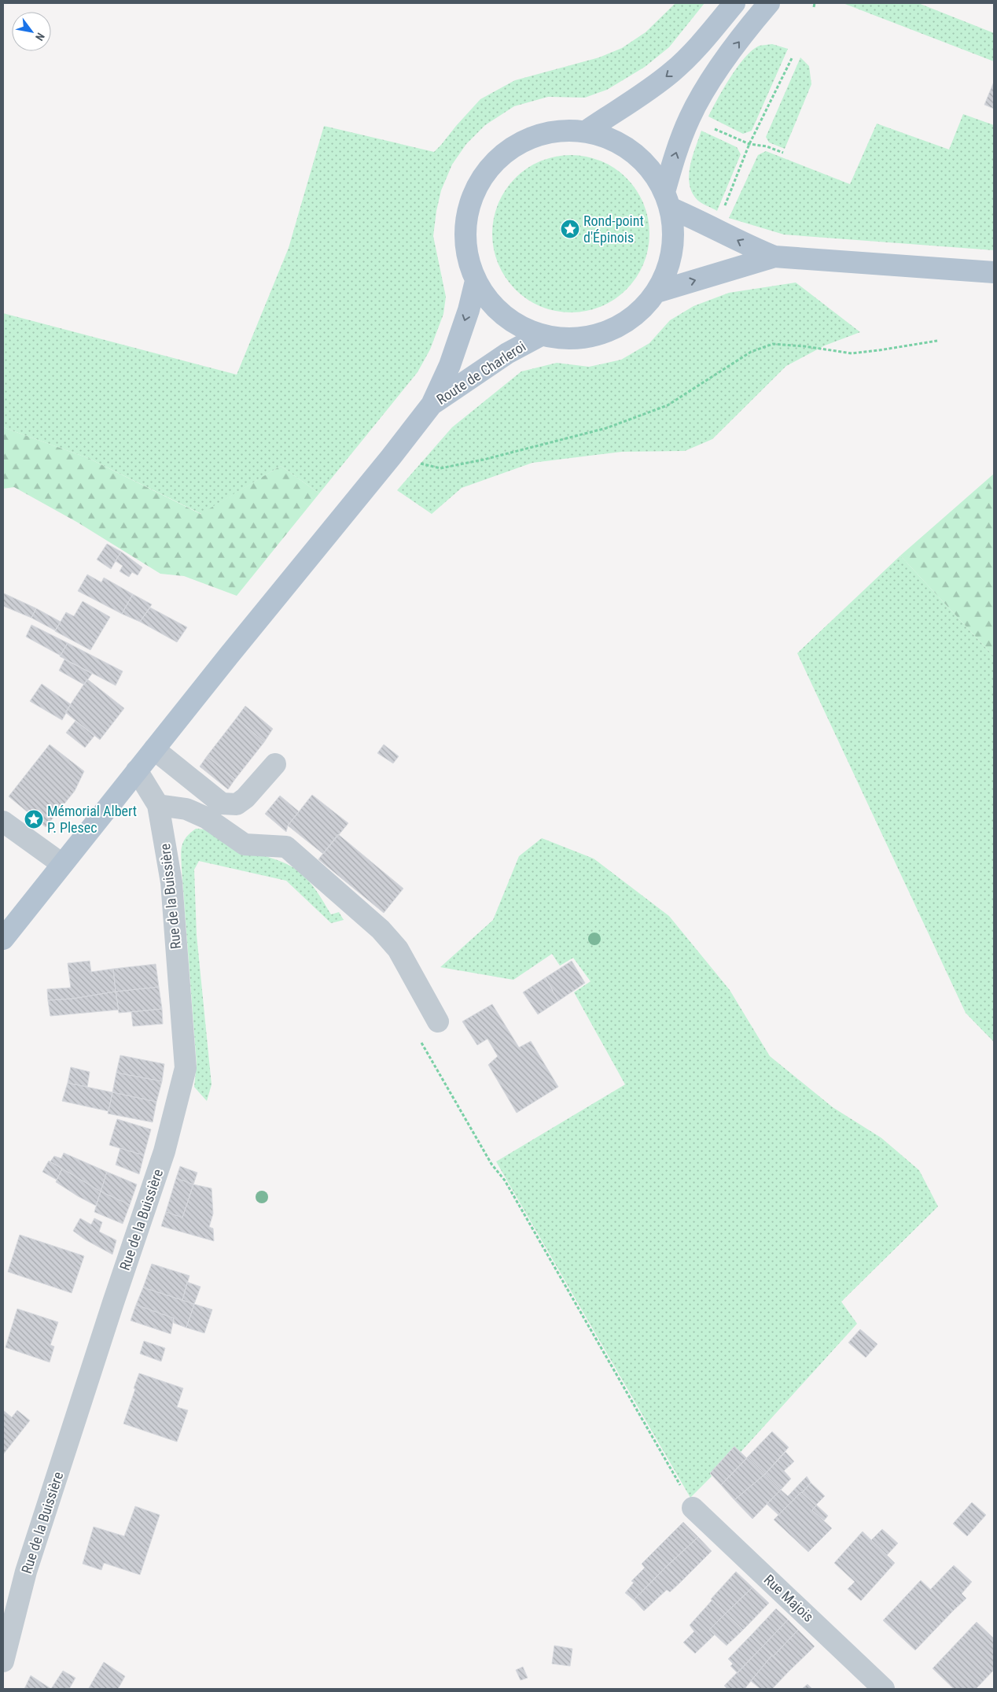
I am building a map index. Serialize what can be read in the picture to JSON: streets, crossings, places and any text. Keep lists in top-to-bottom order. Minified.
{"streets":{"main road":["Route de Charleroi"],"street":["Rue de la Buissière","Rue Majois"]},"places":{"place":["Rond-point d'Épinois","Mémorial Albert P. Plesec"]},"north":"bottom right"}
